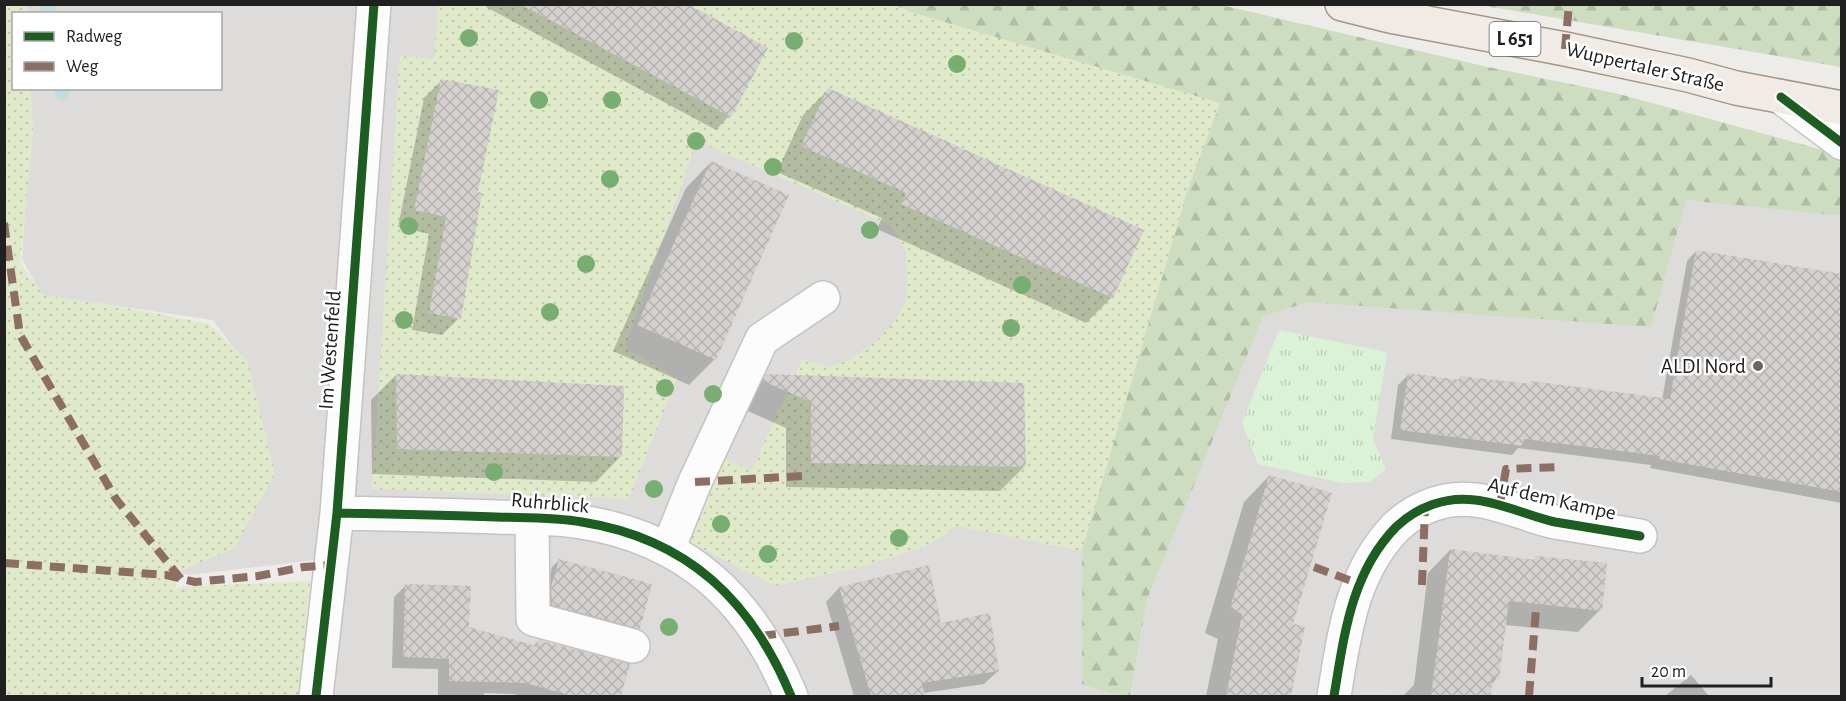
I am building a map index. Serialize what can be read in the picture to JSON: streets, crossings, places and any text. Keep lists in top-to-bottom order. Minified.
{"streets":{"main road":["L 651","Wuppertaler Straße"],"street":["Im Westenfeld","Auf dem Kampe","Ruhrblick"]},"crossings":[["Im Westenfeld","Ruhrblick"]],"places":["ALDI Nord"],"legend":["Radweg","Weg"],"scale_bar":"20 m"}
